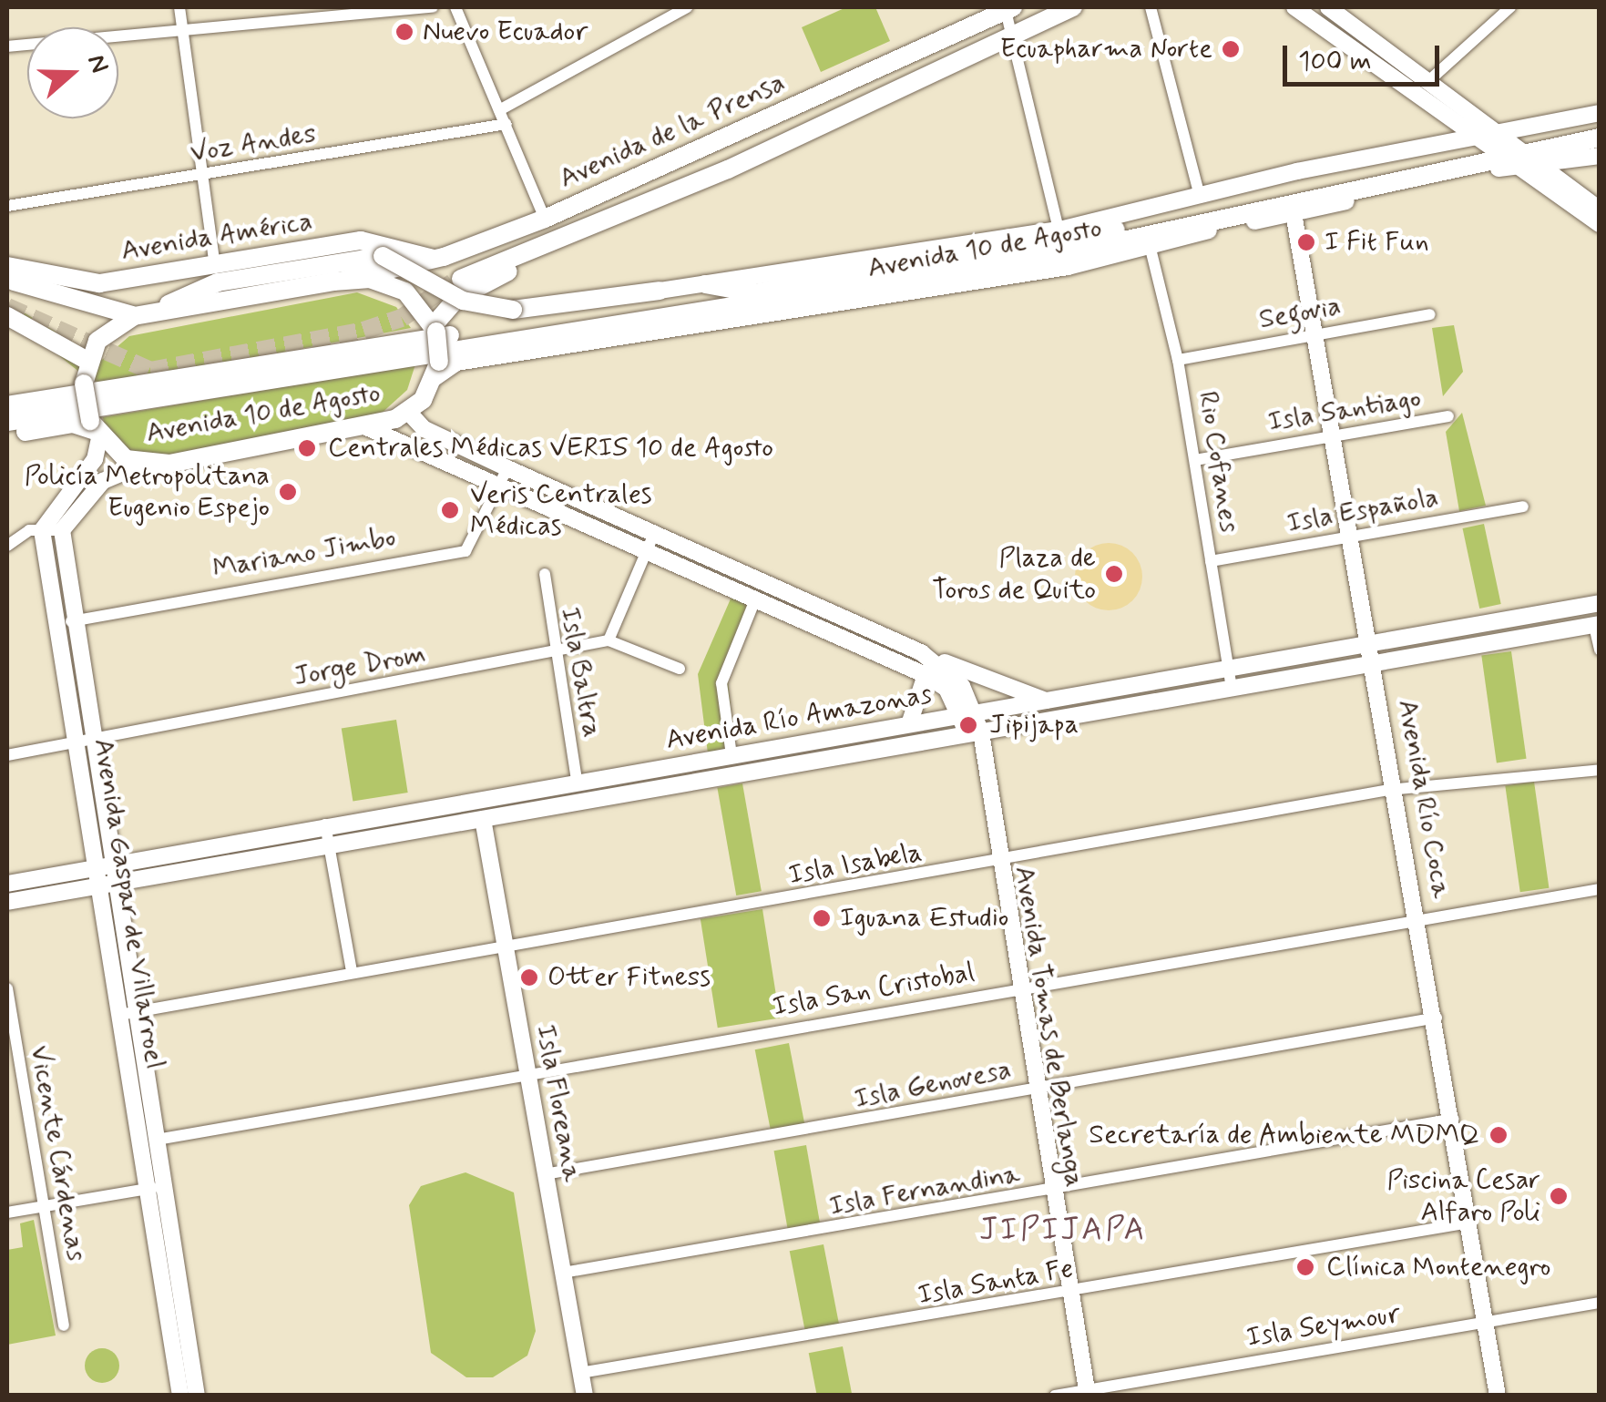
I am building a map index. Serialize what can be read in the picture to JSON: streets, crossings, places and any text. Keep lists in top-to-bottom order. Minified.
{"streets":{"main road":["Avenida de la Prensa","Avenida América","Avenida 10 de Agosto","Avenida Río Amazonas","Avenida Río Coca","Avenida Gaspar de Villarroel","Avenida Tomas de Berlanga","Isla Floreana"],"street":["Voz Andes","Segovia","Isla Santiago","Rio Cofanes","Isla Española","Mariano Jimbo","Jorge Drom","Isla Baltra","Isla Isabela","Isla San Cristobal","Isla Genovesa","Vicente Cárdenas","Isla Fernandina","Isla Santa Fe","Isla Seymour"]},"crossings":[["Avenida de la Prensa","Avenida América"],["Avenida 10 de Agosto","Rio Cofanes"],["Avenida 10 de Agosto","Avenida Río Coca"],["Segovia","Rio Cofanes"],["Segovia","Avenida Río Coca"],["Isla Santiago","Rio Cofanes"],["Isla Santiago","Avenida Río Coca"],["Rio Cofanes","Isla Española"],["Rio Cofanes","Avenida Río Amazonas"],["Isla Española","Avenida Río Coca"],["Mariano Jimbo","Avenida Gaspar de Villarroel"],["Jorge Drom","Isla Baltra"],["Jorge Drom","Avenida Gaspar de Villarroel"],["Isla Baltra","Avenida Río Amazonas"],["Avenida Río Amazonas","Avenida Río Coca"],["Avenida Río Amazonas","Avenida Gaspar de Villarroel"],["Avenida Río Amazonas","Avenida Tomas de Berlanga"],["Avenida Río Amazonas","Isla Floreana"],["Avenida Río Coca","Isla Isabela"],["Avenida Río Coca","Isla San Cristobal"],["Avenida Río Coca","Isla Genovesa"],["Avenida Río Coca","Isla Fernandina"],["Avenida Río Coca","Isla Santa Fe"],["Avenida Río Coca","Isla Seymour"],["Isla Isabela","Avenida Gaspar de Villarroel"],["Isla Isabela","Avenida Tomas de Berlanga"],["Isla Isabela","Isla Floreana"],["Avenida Gaspar de Villarroel","Isla San Cristobal"],["Isla San Cristobal","Avenida Tomas de Berlanga"],["Isla San Cristobal","Isla Floreana"],["Avenida Tomas de Berlanga","Isla Genovesa"],["Avenida Tomas de Berlanga","Isla Fernandina"],["Avenida Tomas de Berlanga","Isla Santa Fe"],["Avenida Tomas de Berlanga","Isla Seymour"],["Isla Genovesa","Isla Floreana"],["Isla Floreana","Isla Fernandina"],["Isla Floreana","Isla Santa Fe"]],"districts":["JIPIJAPA"],"places":["Nuevo Ecuador","Ecuapharma Norte","I Fit Fun","Centrales Médicas VERIS 10 de Agosto","Policía Metropolitana Eugenio Espejo","Veris Centrales Médicas","Plaza de Toros de Quito","Jipijapa","Iguana Estudio","Otter Fitness","Secretaría de Ambiente MDMQ","Piscina Cesar Alfaro Poli","Clínica Montenegro"],"scale_bar":"100 m","north":"right"}
